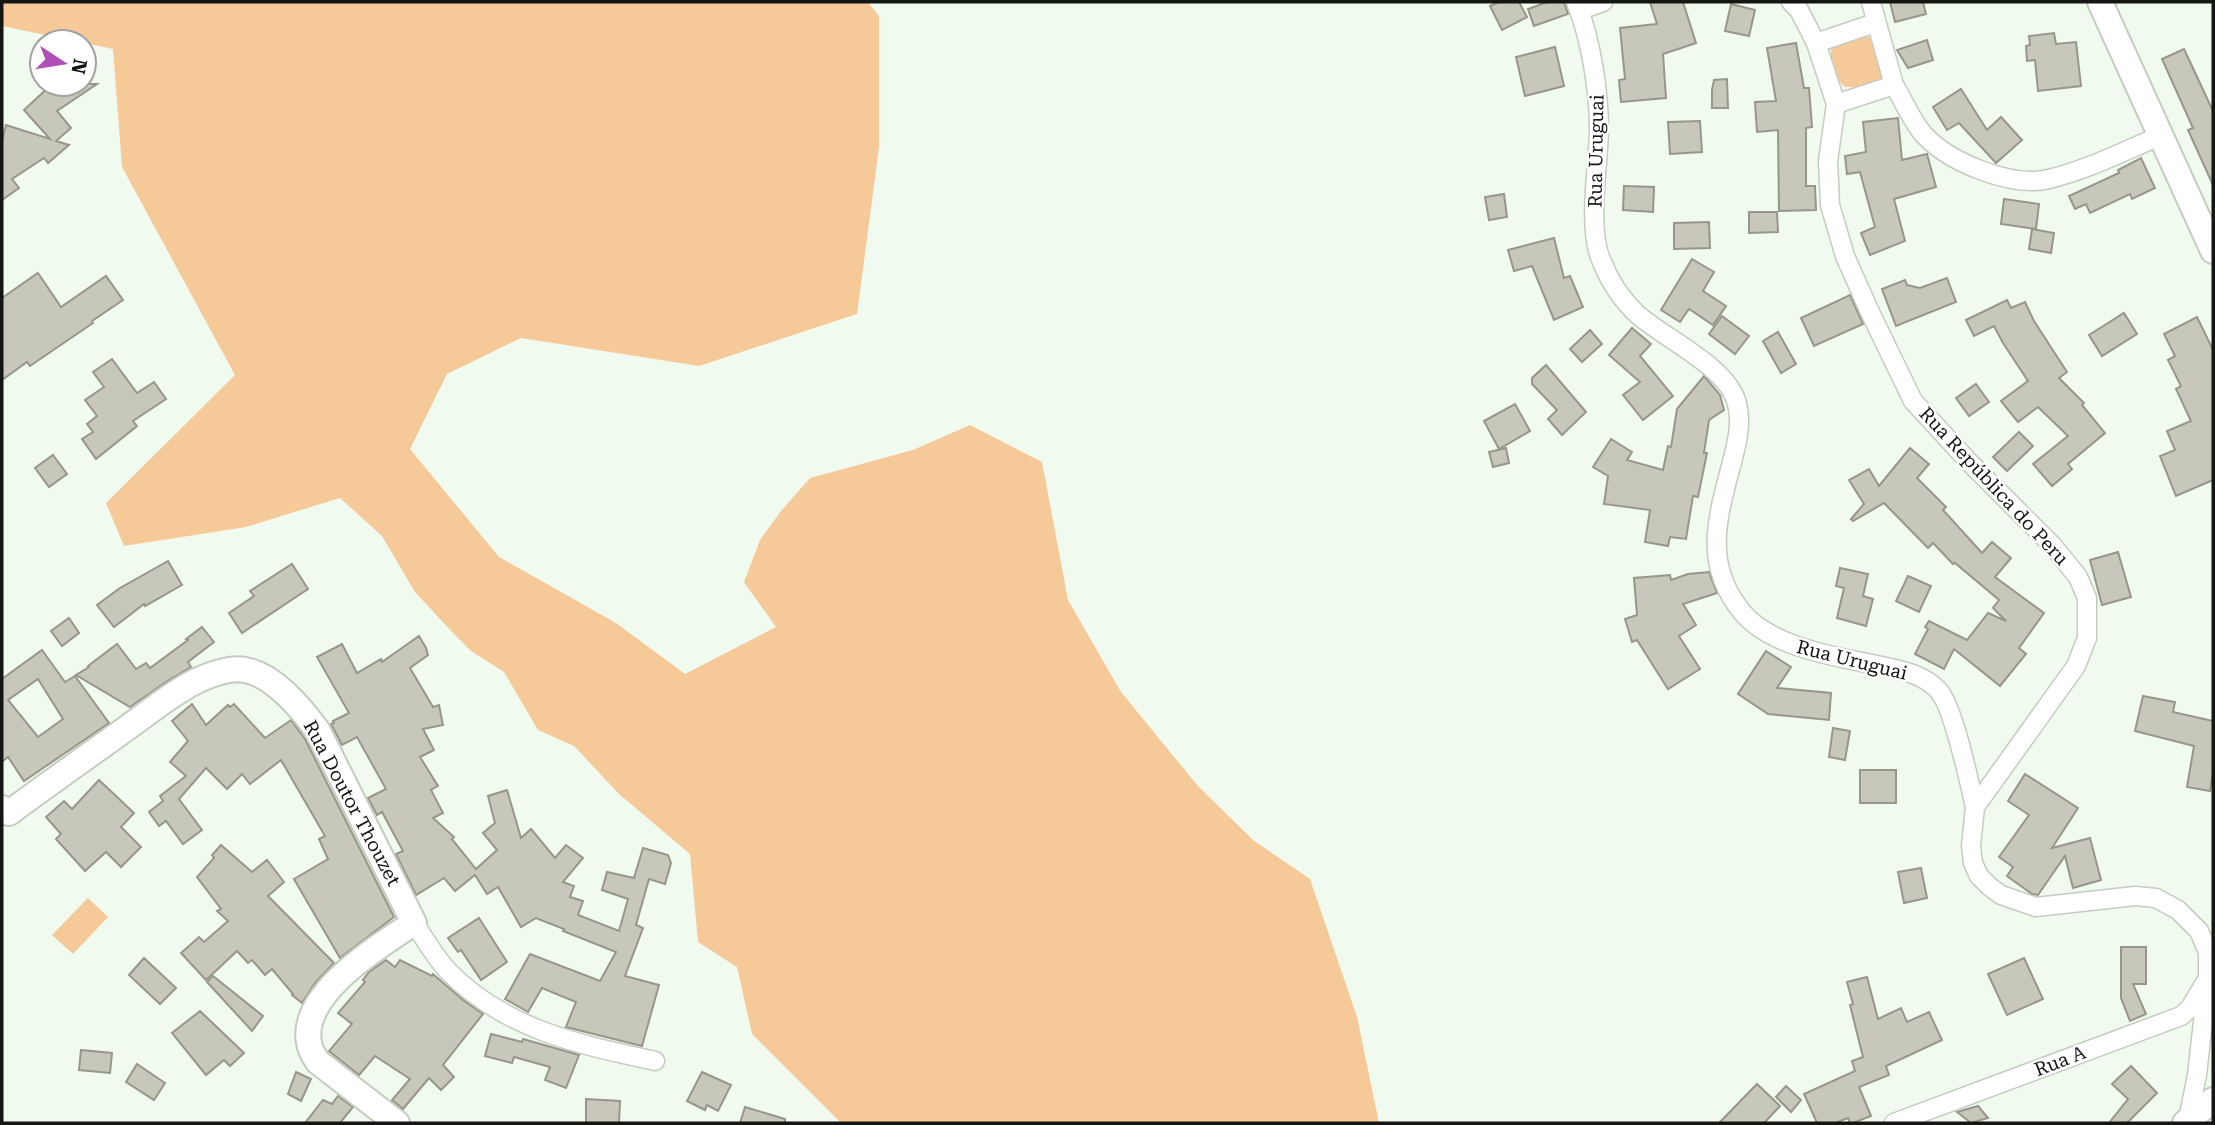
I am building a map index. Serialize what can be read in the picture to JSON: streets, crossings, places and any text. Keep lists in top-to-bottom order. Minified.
{"streets":{"street":["Rua Uruguai","Rua República do Peru","Rua Doutor Thouzet","Rua A"]},"crossings":[["Rua Uruguai","Rua República do Peru"],["Rua República do Peru","Rua A"]],"north":"right"}
